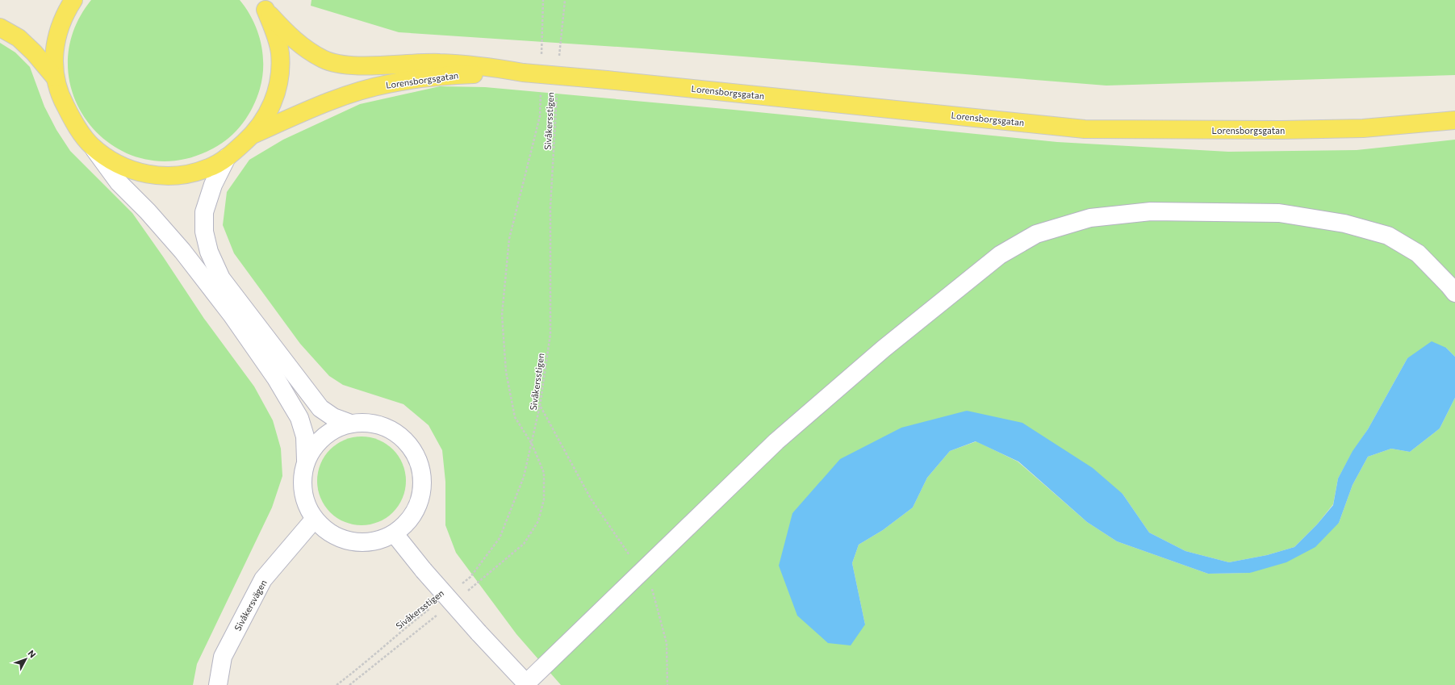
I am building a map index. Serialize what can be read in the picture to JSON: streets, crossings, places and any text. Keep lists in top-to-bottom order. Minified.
{"streets":{"main road":["Lorensborgsgatan"],"street":["Sivåkersvägen"],"path":["Sivåkersstigen"]},"north":"top right"}
